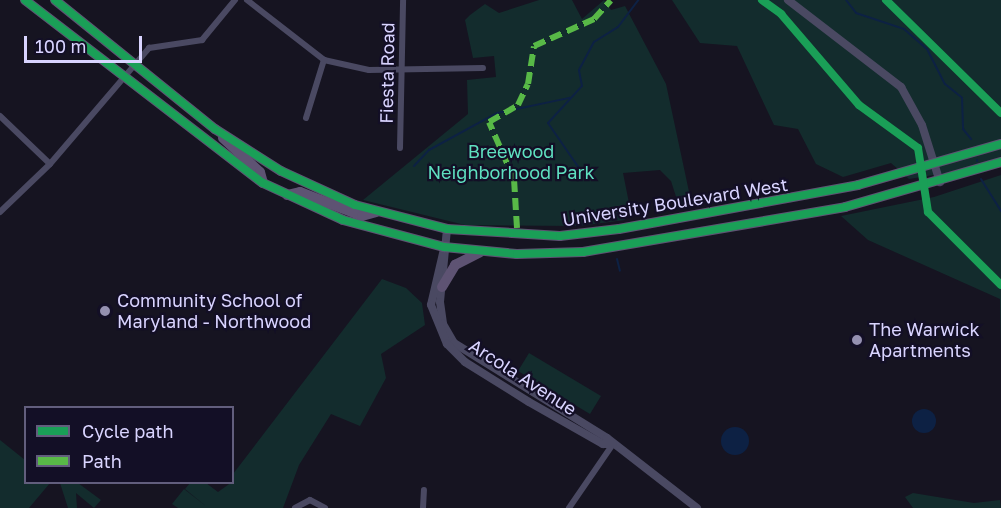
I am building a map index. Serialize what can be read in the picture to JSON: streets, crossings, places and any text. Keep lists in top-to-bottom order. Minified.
{"streets":{"main road":["University Boulevard West"],"street":["Fiesta Road","Arcola Avenue"]},"crossings":[["University Boulevard West","Arcola Avenue"]],"parks":["Breewood Neighborhood Park"],"places":["Community School of Maryland - Northwood","The Warwick Apartments"],"legend":["Cycle path","Path"],"scale_bar":"100 m"}
